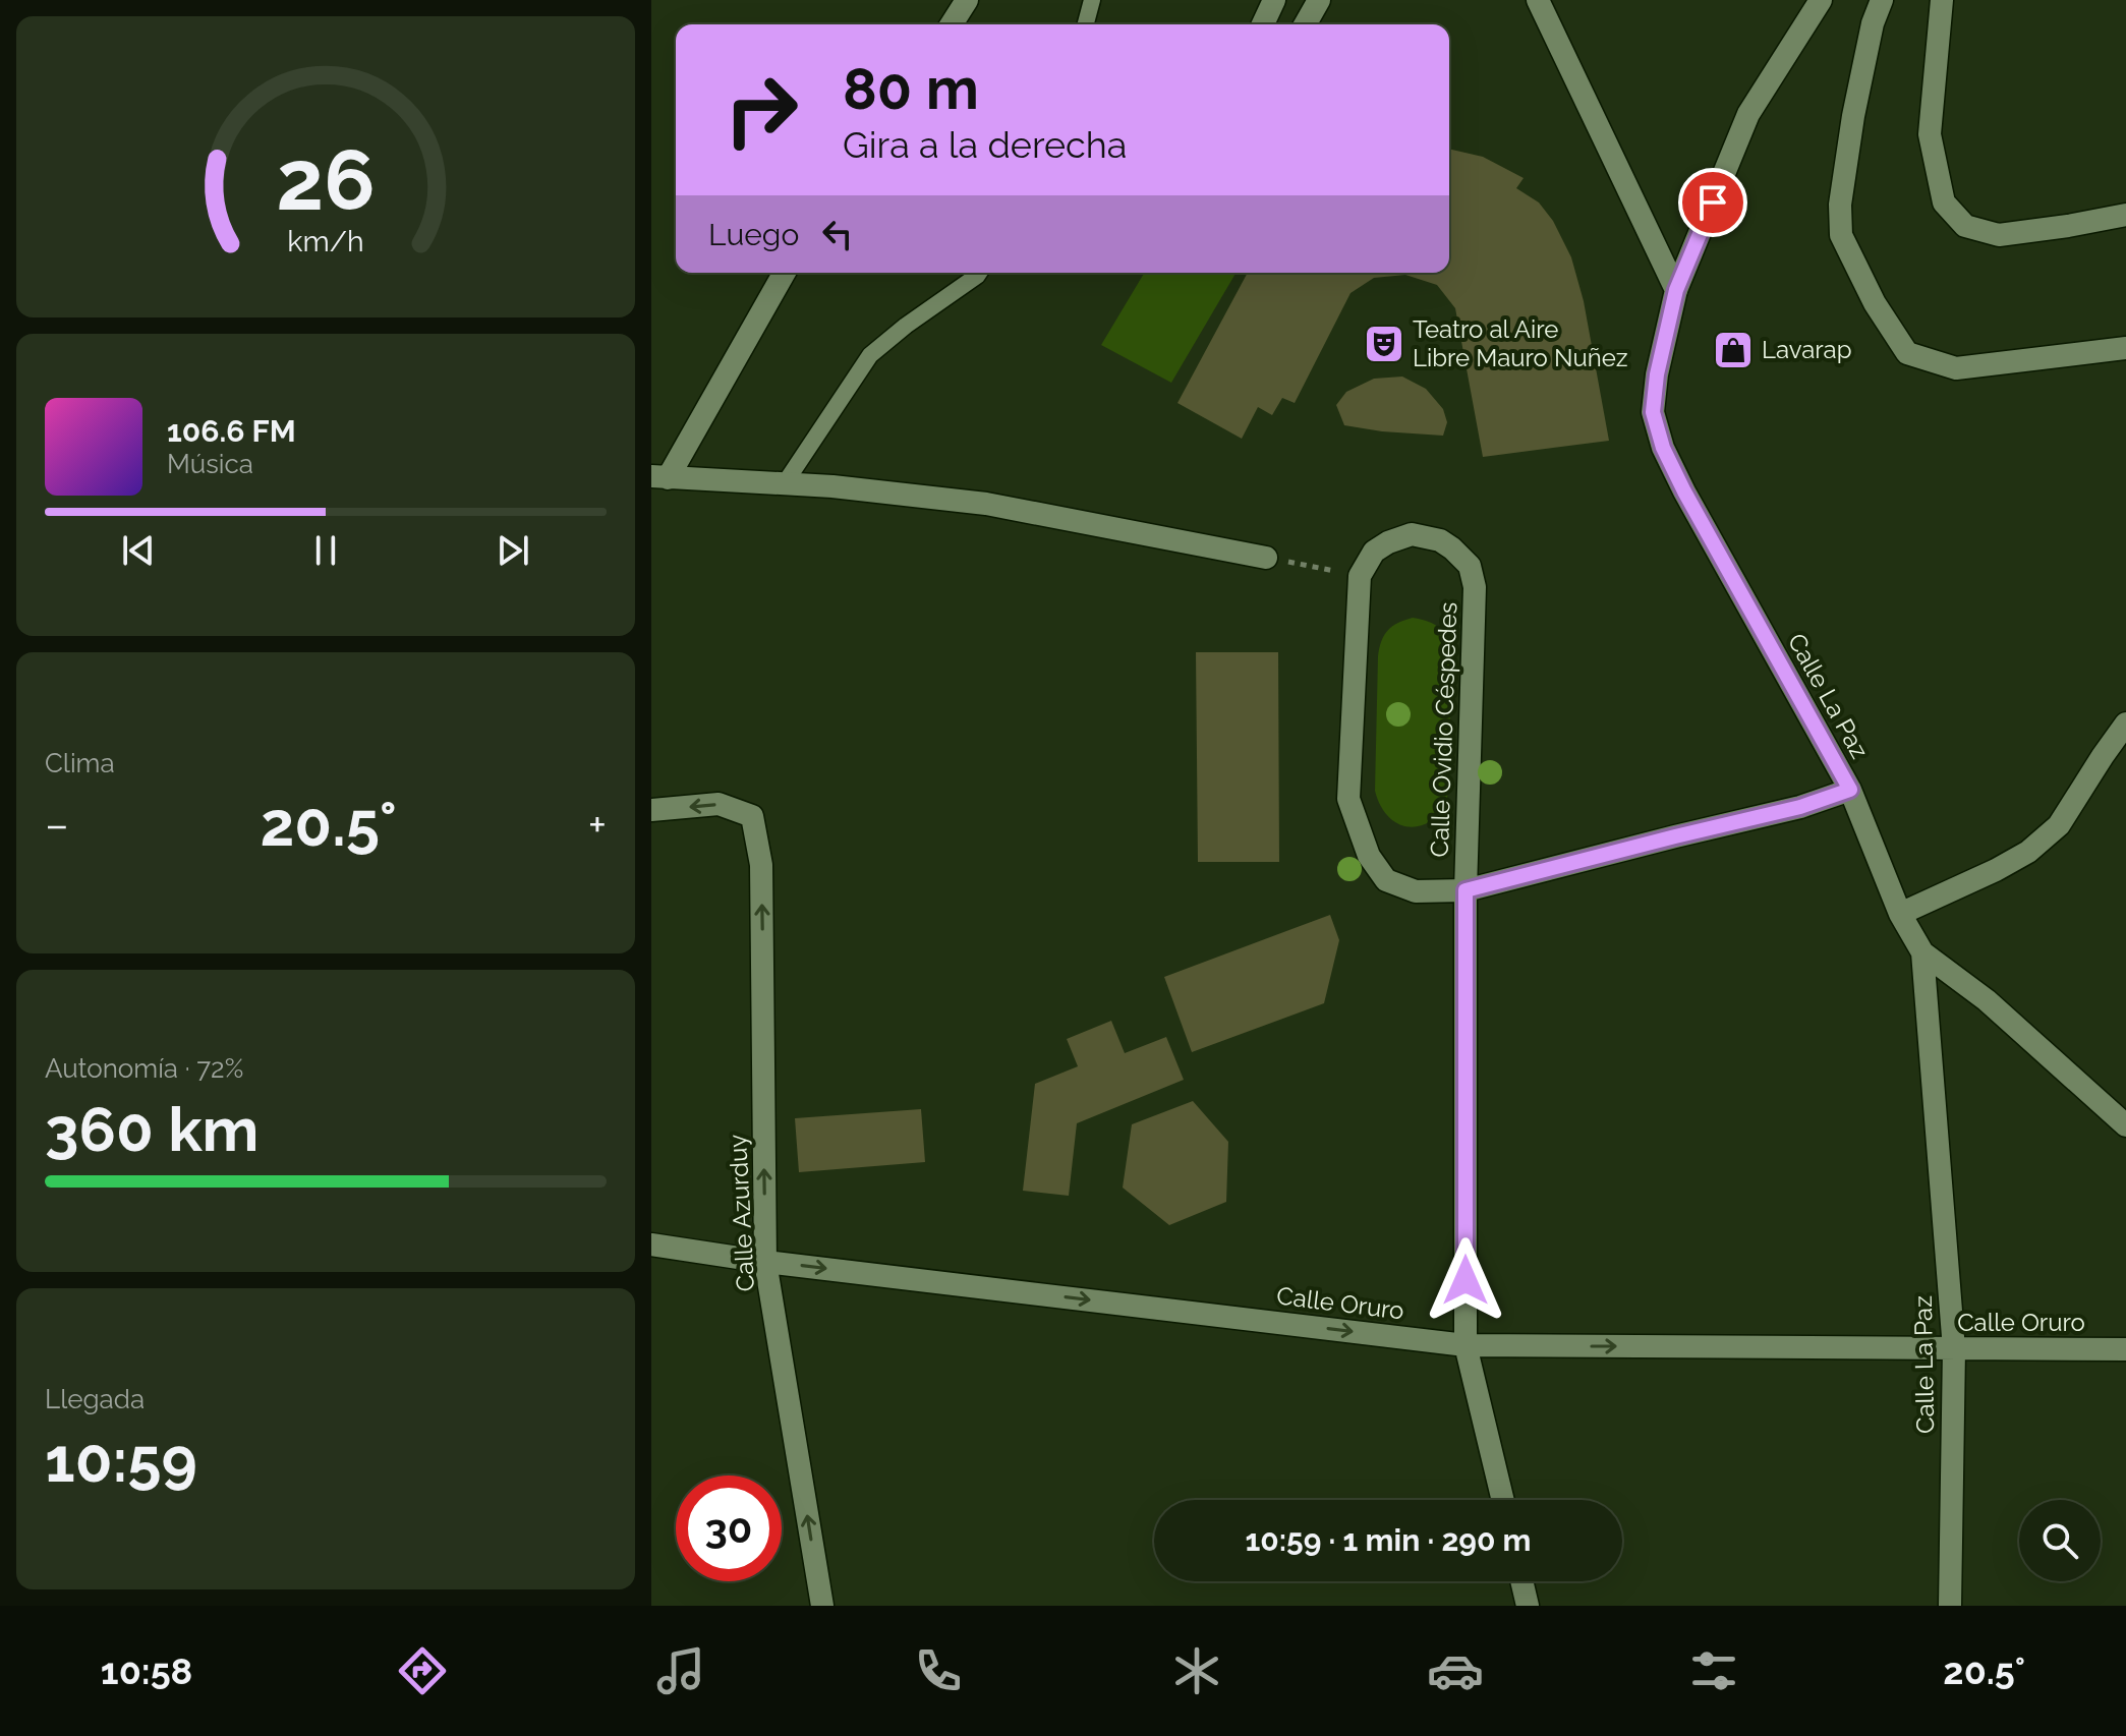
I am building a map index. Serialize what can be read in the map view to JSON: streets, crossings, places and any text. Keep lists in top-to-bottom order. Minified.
{"streets":{"street":["Calle La Paz","Calle Ovidio Céspedes","Calle Azurduy","Calle Oruro"]},"crossings":[["Calle La Paz","Calle Oruro"],["Calle Ovidio Céspedes","Calle Oruro"],["Calle Azurduy","Calle Oruro"]],"one_way":["Calle Azurduy","Calle Oruro"],"places":{"theatre":["Teatro al Aire Libre Mauro Nuñez"],"shop":["Lavarap"]},"page":{"turn":["80 m","Gira a la derecha"],"then":"Luego","song":["106.6 FM","Música"],"tile":["Clima",["Autonomía · 72%","360 km"],["Llegada","10:59"]],"heat":["−","20.5°","+"],"limit":"30","trip":"10:59 · 1 min · 290 m","tabs":["10:58","20.5°"],"gauge":["26","km/h"]}}
